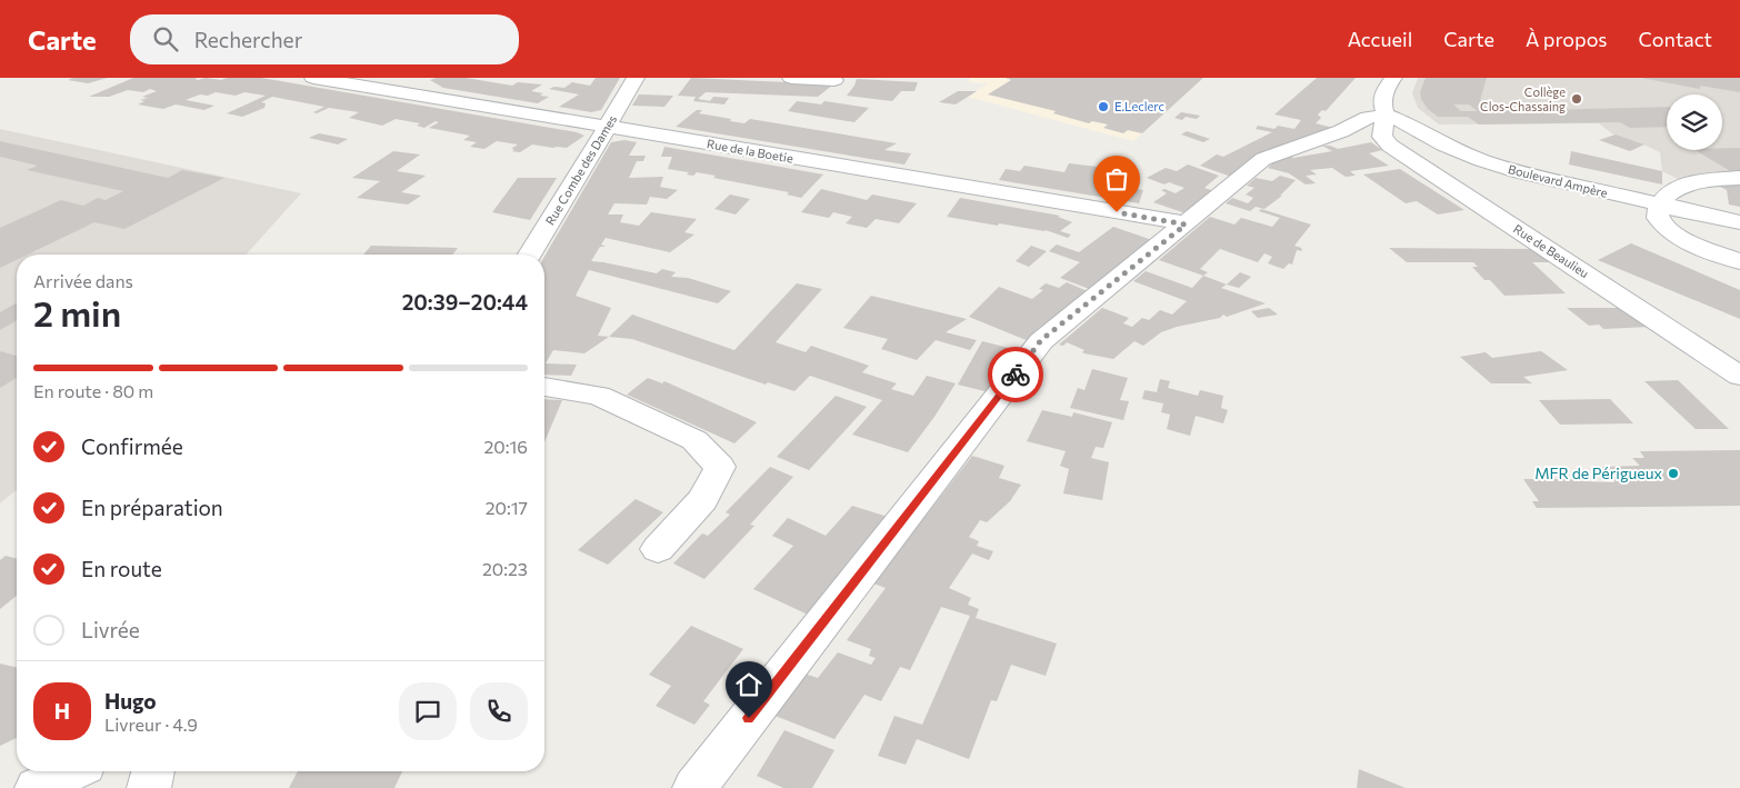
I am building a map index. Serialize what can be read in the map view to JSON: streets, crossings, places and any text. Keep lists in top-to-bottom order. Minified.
{"streets":{"street":["Rue de la Boetie","Rue Combe des Dames","Boulevard Ampère","Rue de Beaulieu"]},"crossings":[["Rue de la Boetie","Rue Combe des Dames"],["Boulevard Ampère","Rue de Beaulieu"]],"places":["Collège Clos-Chassaing","E.Leclerc","MFR de Périgueux"],"page":{"header":"Carte","search":"Rechercher","nav":["Accueil","Carte","À propos","Contact"],"heading":["2 min","Arrivée dans","20:39–20:44"],"panel":["Hugo","Livreur · 4.9"],"bar":"En route · 80 m","list":[["Confirmée","20:16"],["En préparation","20:17"],["En route","20:23"],"Livrée"],"round":"H"}}
